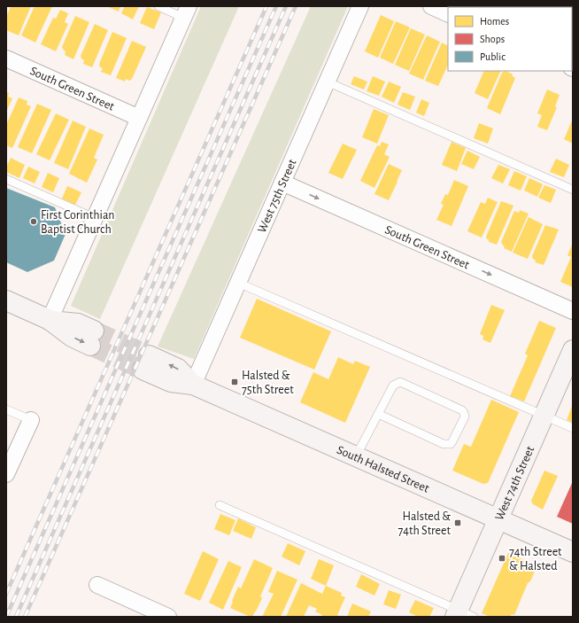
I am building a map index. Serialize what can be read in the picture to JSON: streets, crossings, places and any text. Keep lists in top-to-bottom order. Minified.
{"streets":{"main road":["South Halsted Street","West 74th Street"],"street":["South Green Street","West 75th Street"]},"crossings":[["South Green Street","West 75th Street"],["West 75th Street","South Halsted Street"],["South Halsted Street","West 74th Street"]],"one_way":["South Green Street"],"places":{"other":["First Corinthian Baptist Church"],"transit":["Halsted & 75th Street","Halsted & 74th Street","74th Street & Halsted"]},"legend":["Homes","Shops","Public"]}
